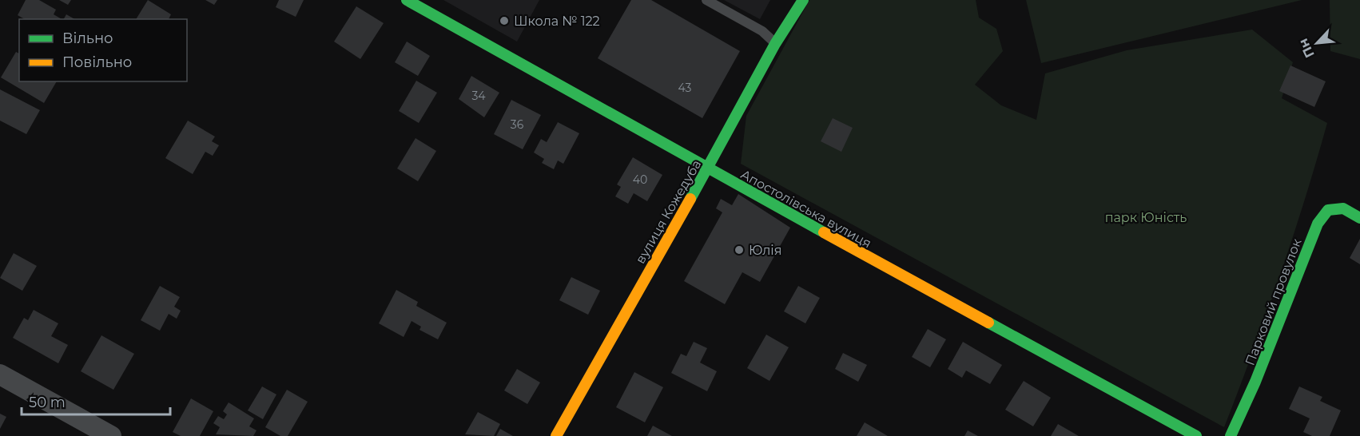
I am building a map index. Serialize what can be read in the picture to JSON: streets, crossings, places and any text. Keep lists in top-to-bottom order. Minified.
{"streets":{"street":["Апостолівська вулиця","вулиця Кожедуба","Парковий провулок"]},"crossings":[["Апостолівська вулиця","вулиця Кожедуба"]],"parks":["парк Юність"],"places":["Школа № 122","Юлія"],"house_numbers":["43","34","36","40"],"legend":["Вільно","Повільно"],"scale_bar":"50 m","north":"bottom left"}
